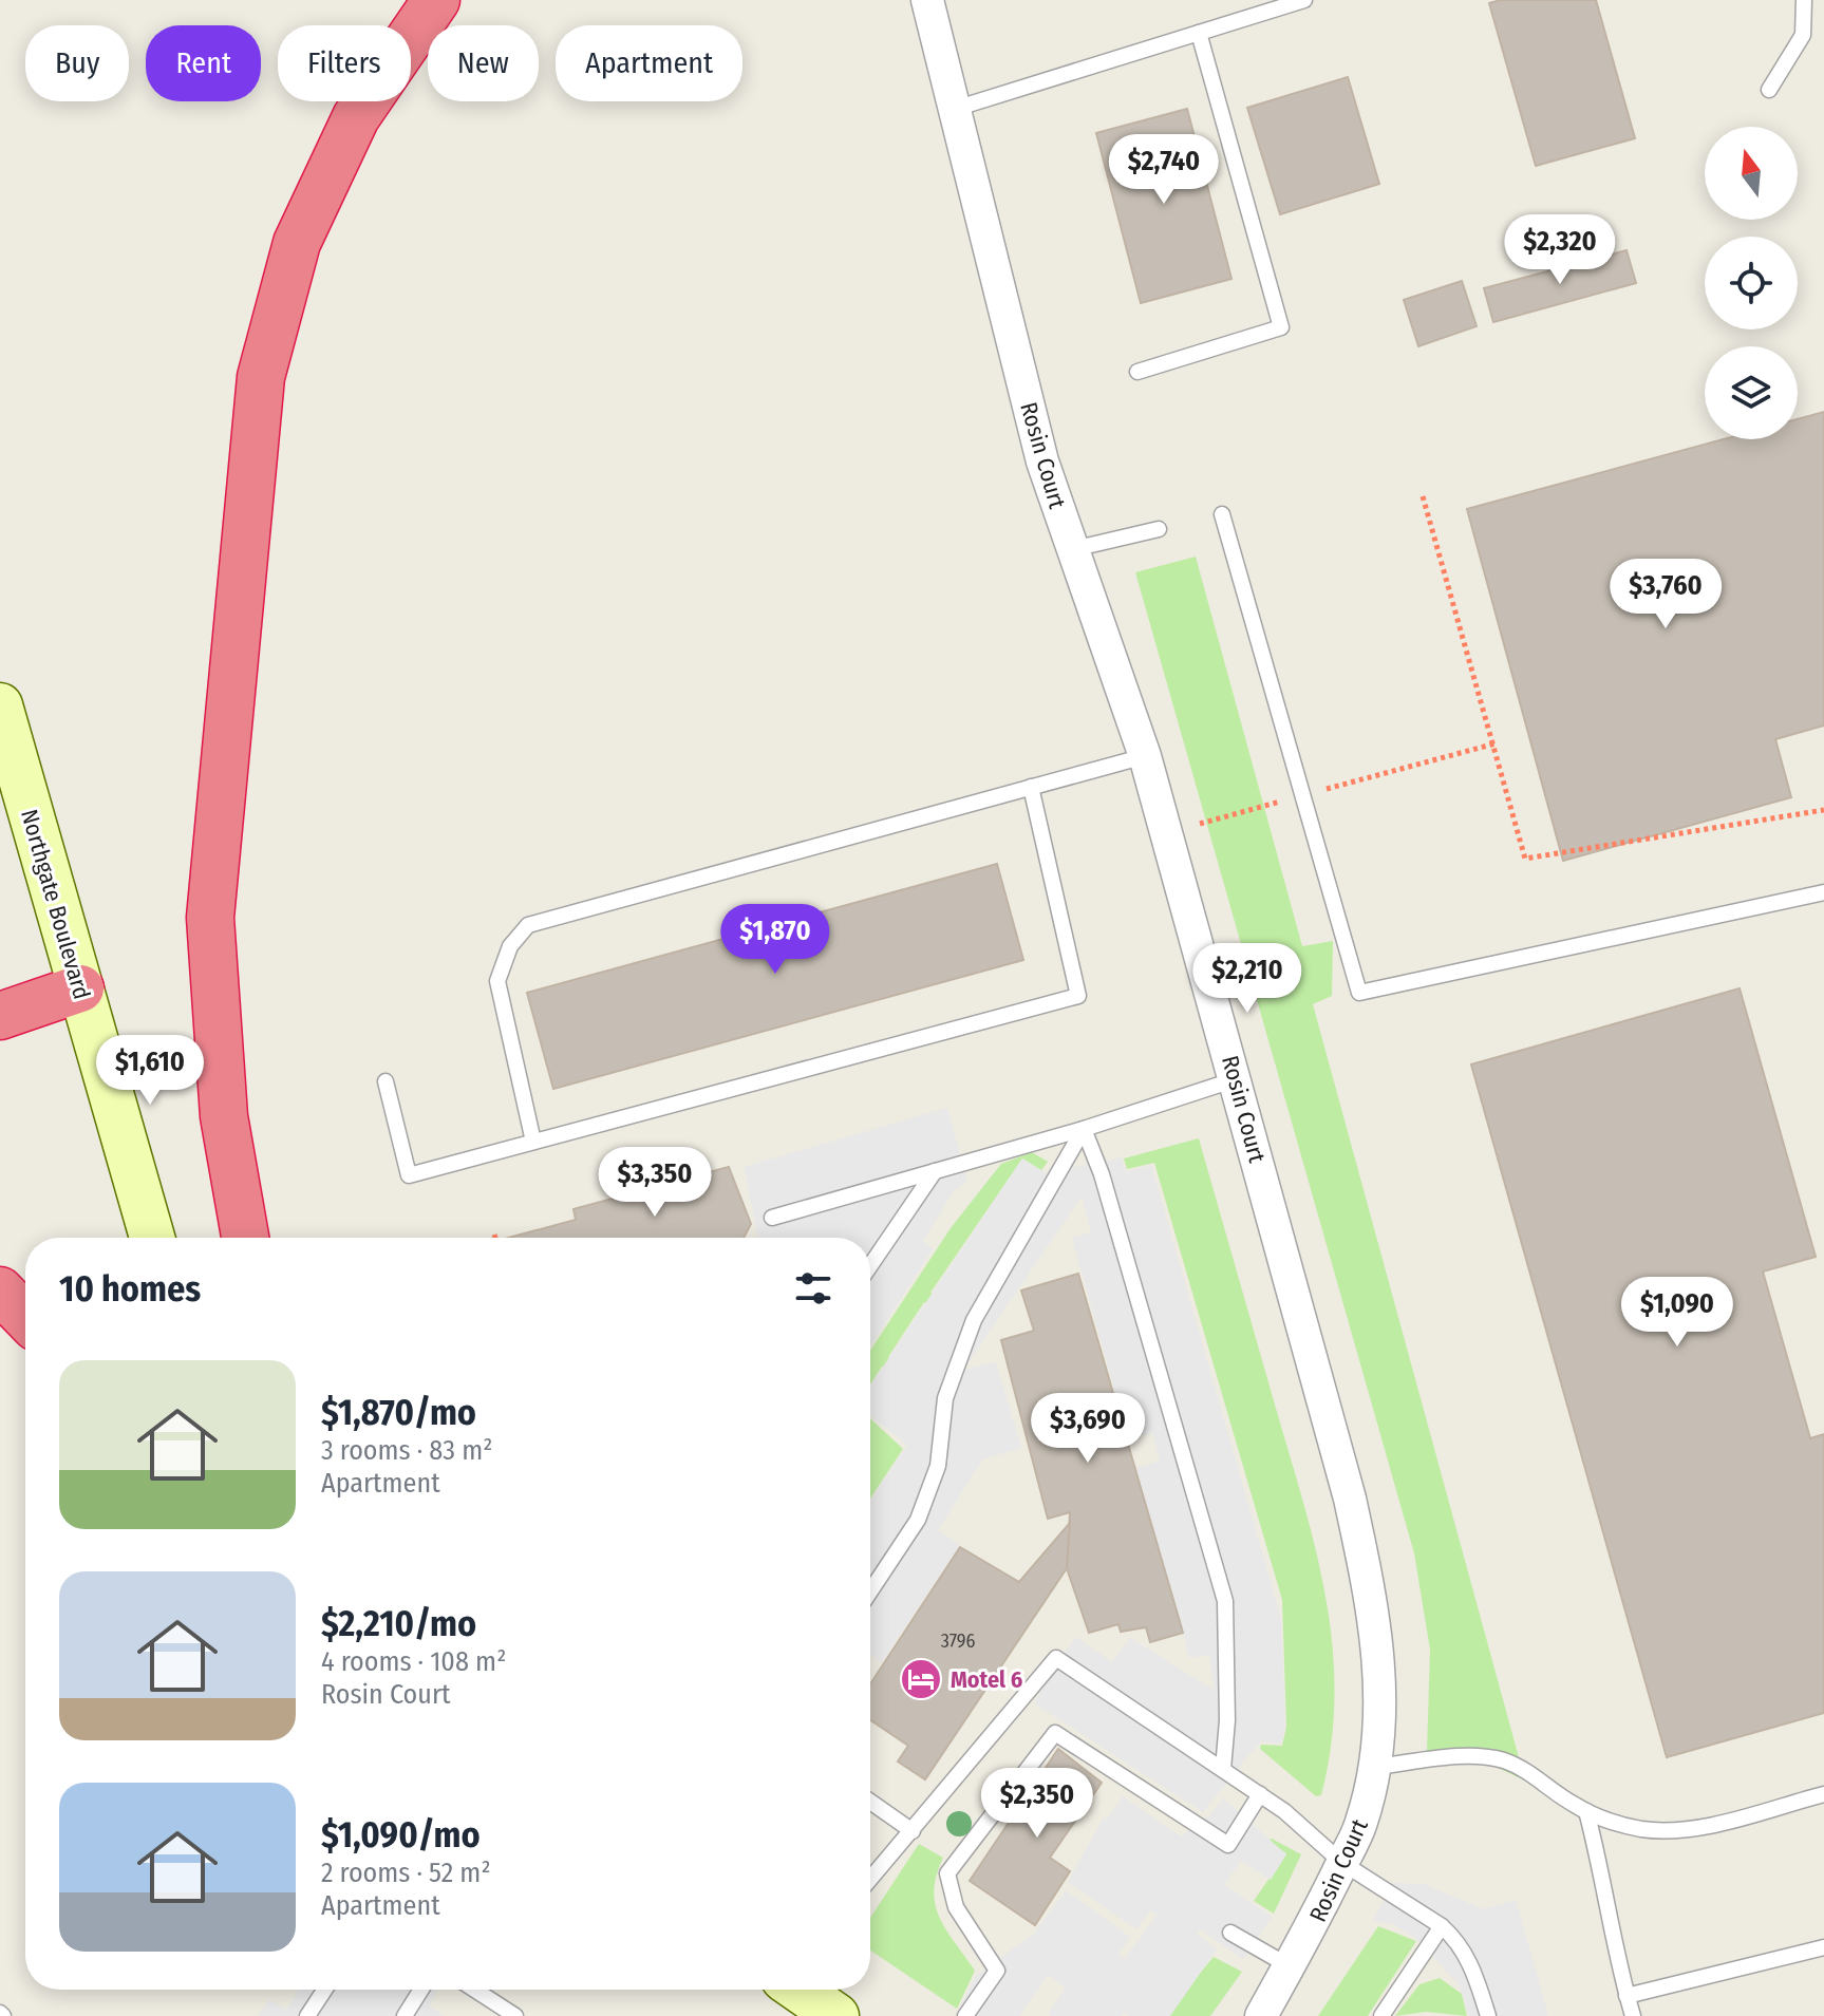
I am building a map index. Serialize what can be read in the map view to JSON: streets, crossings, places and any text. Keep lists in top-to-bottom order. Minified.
{"streets":{"main road":["Northgate Boulevard"],"street":["Rosin Court"]},"places":{"hotel":["Motel 6"]},"house_numbers":["3796"],"north":"top","page":{"chip":["Buy","Rent","Filters","New","Apartment"],"price":["$2,740","$2,320","$3,760","$1,870","$2,210","$1,610","$3,350","$1,090","$3,690","$2,350"],"heading":"10 homes","list":[{"name":"$1,870/mo","note":"3 rooms · 83 m² · Apartment"},{"name":"$2,210/mo","note":"4 rooms · 108 m² · Rosin Court"},{"name":"$1,090/mo","note":"2 rooms · 52 m² · Apartment"}]}}
